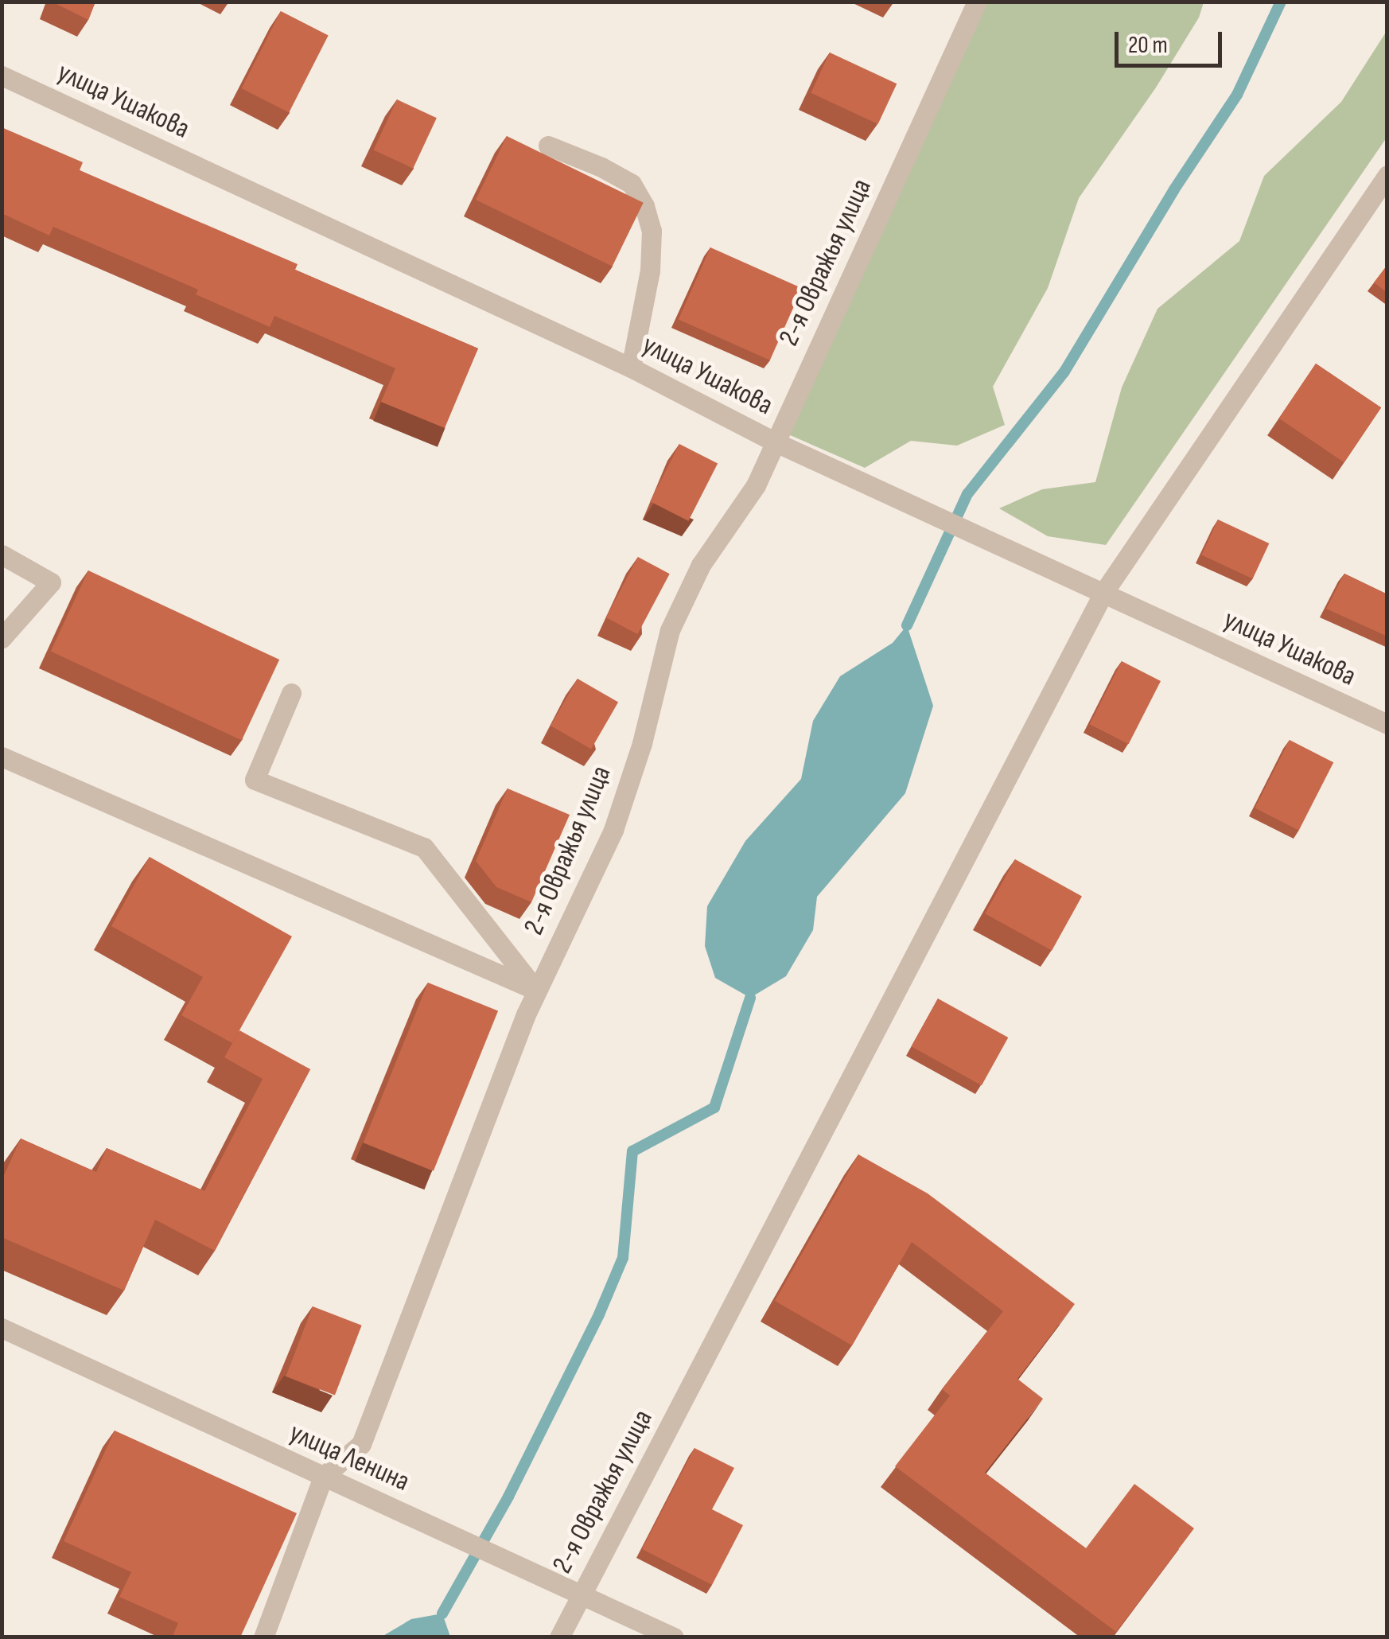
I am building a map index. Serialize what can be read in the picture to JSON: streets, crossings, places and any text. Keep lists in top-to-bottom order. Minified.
{"streets":{"street":["улица Ушакова","2-я Овражья улица","улица Ленина"]},"crossings":[["улица Ушакова","2-я Овражья улица"],["2-я Овражья улица","улица Ленина"]],"scale_bar":"20 m"}
